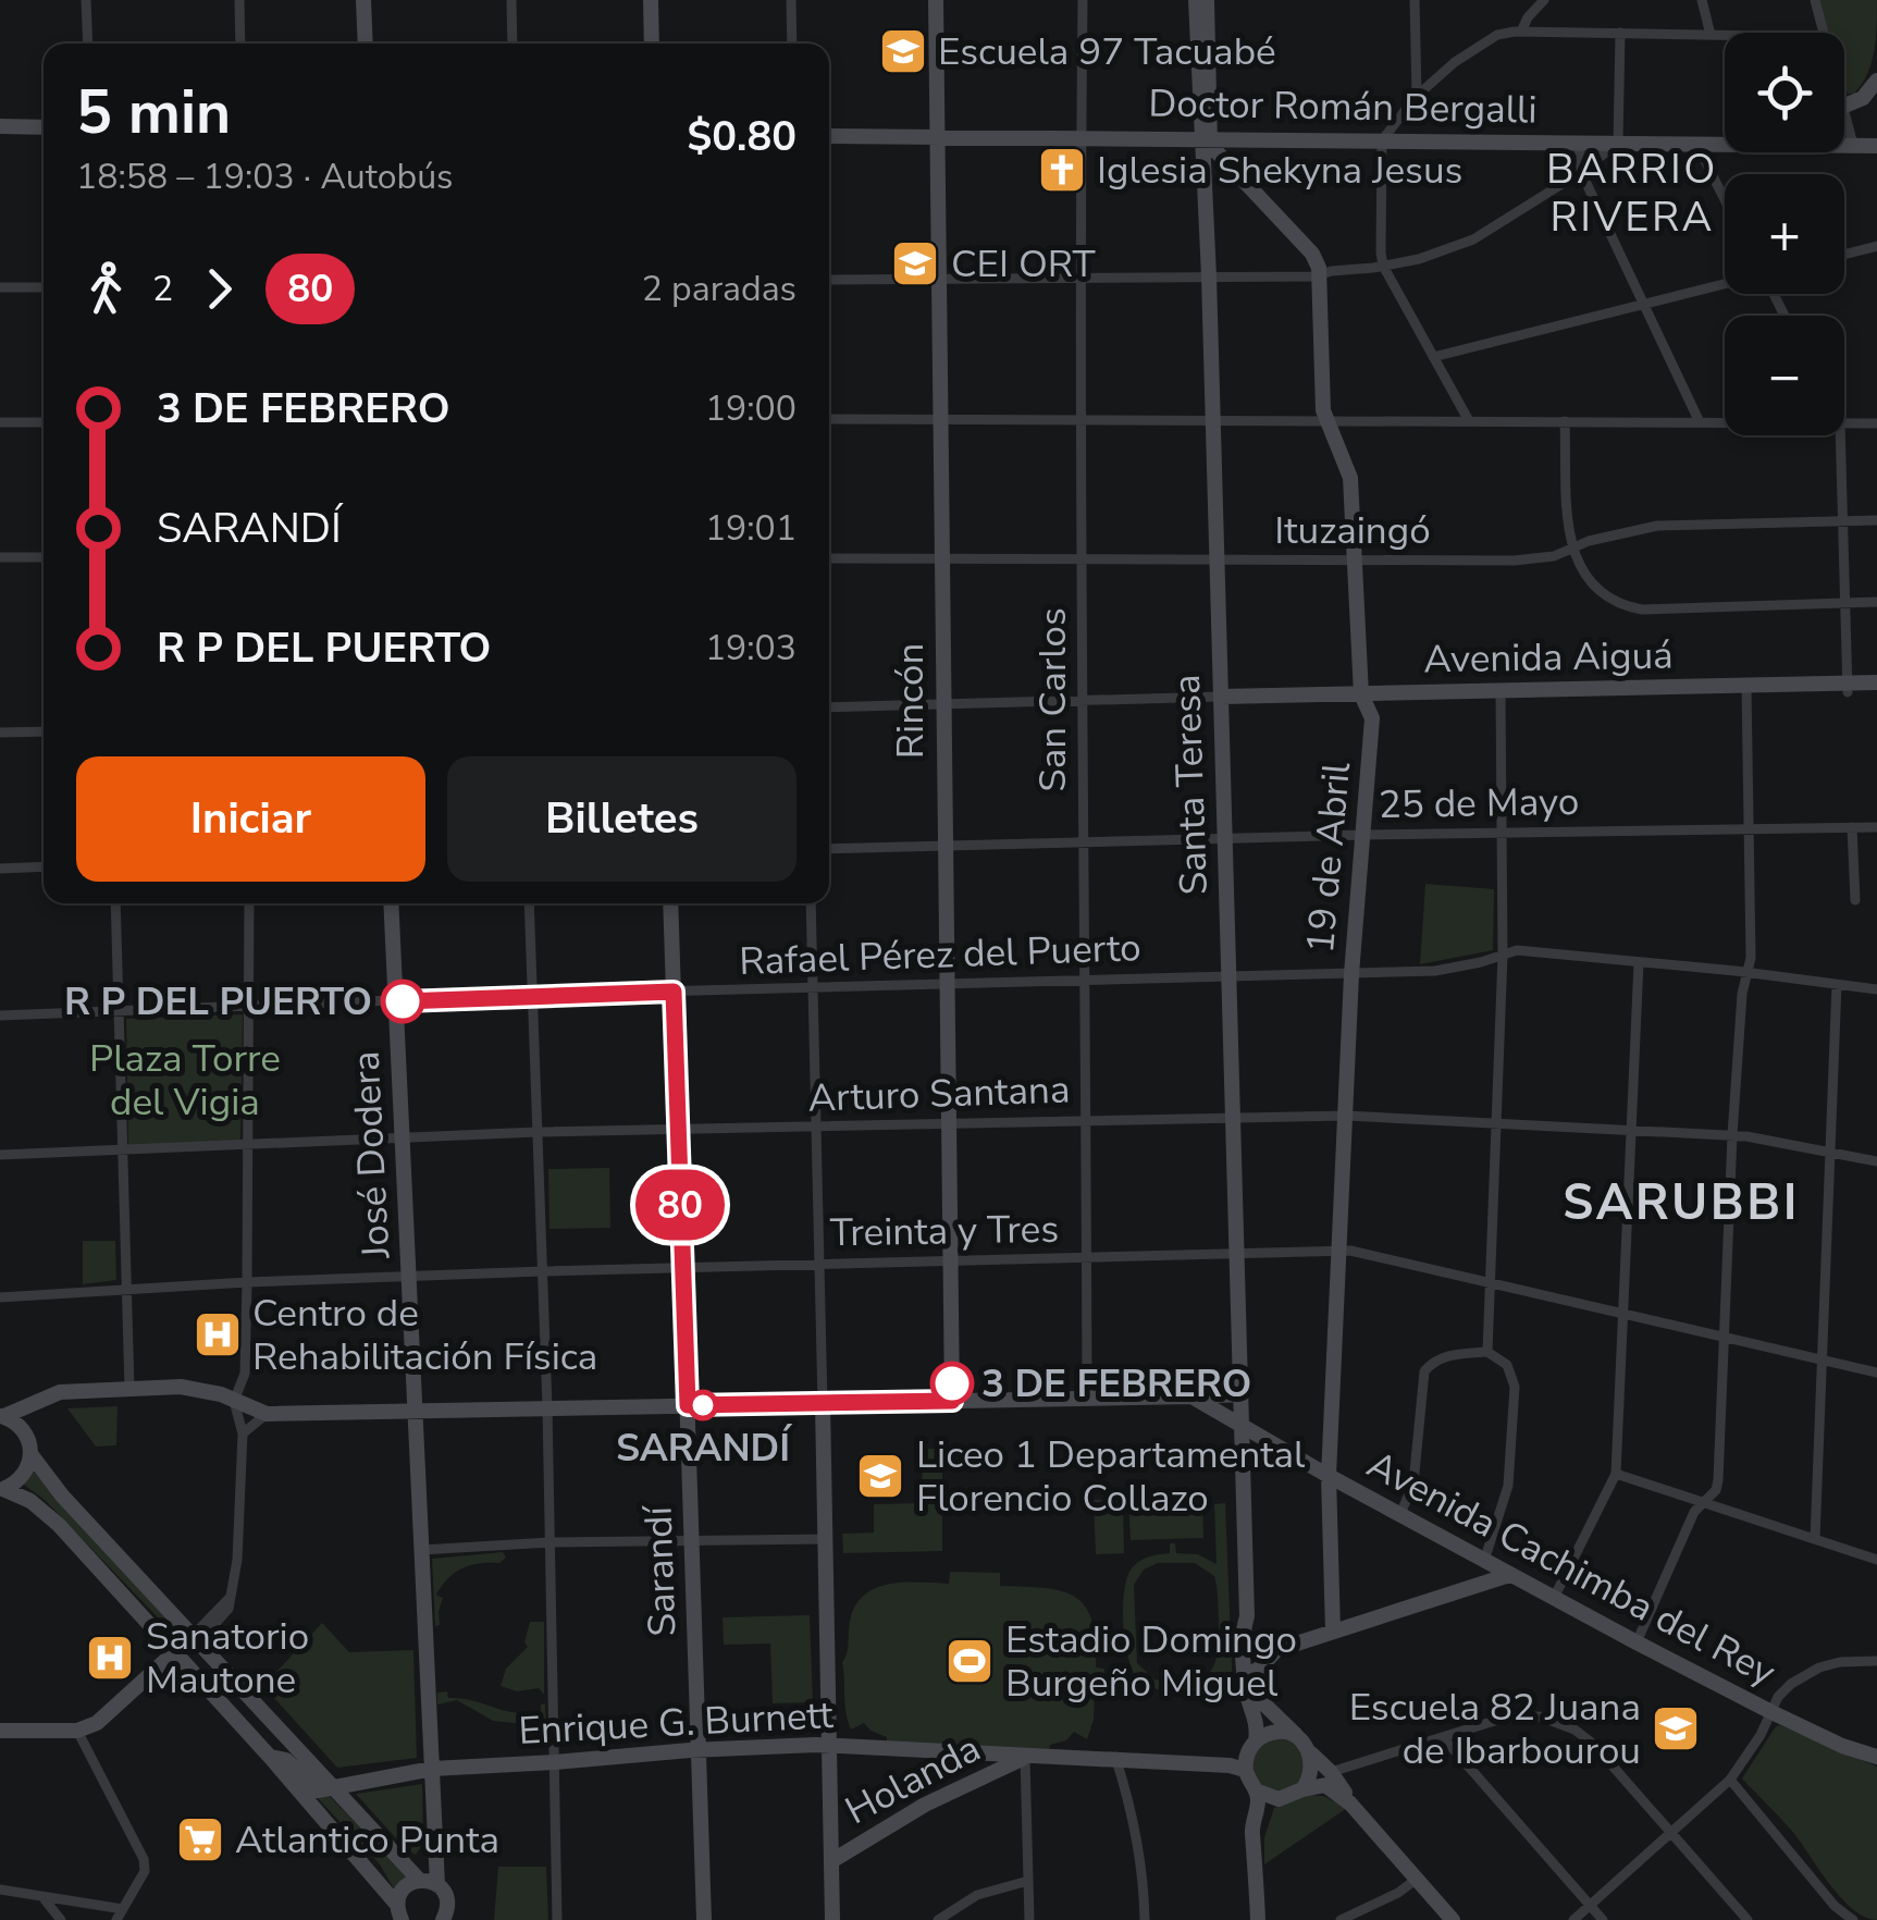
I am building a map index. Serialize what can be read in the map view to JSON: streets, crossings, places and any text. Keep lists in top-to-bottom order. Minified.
{"streets":{"street":["Doctor Román Bergalli","Ituzaingó","Avenida Aiguá","San Carlos","Rincón","Santa Teresa","25 de Mayo","19 de Abril","Rafael Pérez del Puerto","Arturo Santana","José Dodera","Treinta y Tres","Avenida Cachimba del Rey","Sarandí","Enrique G. Burnett","Holanda"]},"crossings":[["Doctor Román Bergalli","San Carlos"],["Doctor Román Bergalli","Rincón"],["Doctor Román Bergalli","Santa Teresa"],["Ituzaingó","San Carlos"],["Ituzaingó","Rincón"],["Ituzaingó","Santa Teresa"],["Ituzaingó","19 de Abril"],["Avenida Aiguá","Santa Teresa"],["Avenida Aiguá","19 de Abril"],["San Carlos","25 de Mayo"],["San Carlos","Rafael Pérez del Puerto"],["San Carlos","Arturo Santana"],["San Carlos","Treinta y Tres"],["Rincón","25 de Mayo"],["Rincón","Rafael Pérez del Puerto"],["Rincón","Arturo Santana"],["Rincón","Treinta y Tres"],["Santa Teresa","25 de Mayo"],["Santa Teresa","Rafael Pérez del Puerto"],["Santa Teresa","Arturo Santana"],["Santa Teresa","Treinta y Tres"],["Santa Teresa","Avenida Cachimba del Rey"],["25 de Mayo","19 de Abril"],["19 de Abril","Rafael Pérez del Puerto"],["19 de Abril","Arturo Santana"],["19 de Abril","Treinta y Tres"],["19 de Abril","Avenida Cachimba del Rey"],["Rafael Pérez del Puerto","José Dodera"],["Rafael Pérez del Puerto","Sarandí"],["Arturo Santana","José Dodera"],["Arturo Santana","Sarandí"],["José Dodera","Treinta y Tres"],["José Dodera","Enrique G. Burnett"],["Treinta y Tres","Sarandí"],["Sarandí","Enrique G. Burnett"],["Enrique G. Burnett","Holanda"]],"districts":["BARRIO RIVERA","SARUBBI"],"parks":["Plaza Torre del Vigia"],"places":{"school or university":["Escuela 97 Tacuabé","CEI ORT","Liceo 1 Departamental Florencio Collazo","Escuela 82 Juana de Ibarbourou"],"church":["Iglesia Shekyna Jesus"],"other":["R P DEL PUERTO","3 DE FEBRERO","SARANDÍ"],"hospital":["Centro de Rehabilitación Física","Sanatorio Mautone"],"sports":["Estadio Domingo Burgeño Miguel"],"supermarket":["Atlantico Punta"]},"lines":["bus line 80"],"page":{"on_map":"80","map_buttons":["+","−"],"heading":["5 min","18:58 – 19:03 · Autobús","$0.80"],"legs":["2","80","2 paradas"],"list":[{"name":"3 DE FEBRERO","value":"19:00"},{"name":"SARANDÍ","value":"19:01"},{"name":"R P DEL PUERTO","value":"19:03"}],"buttons":["Iniciar","Billetes"]}}
